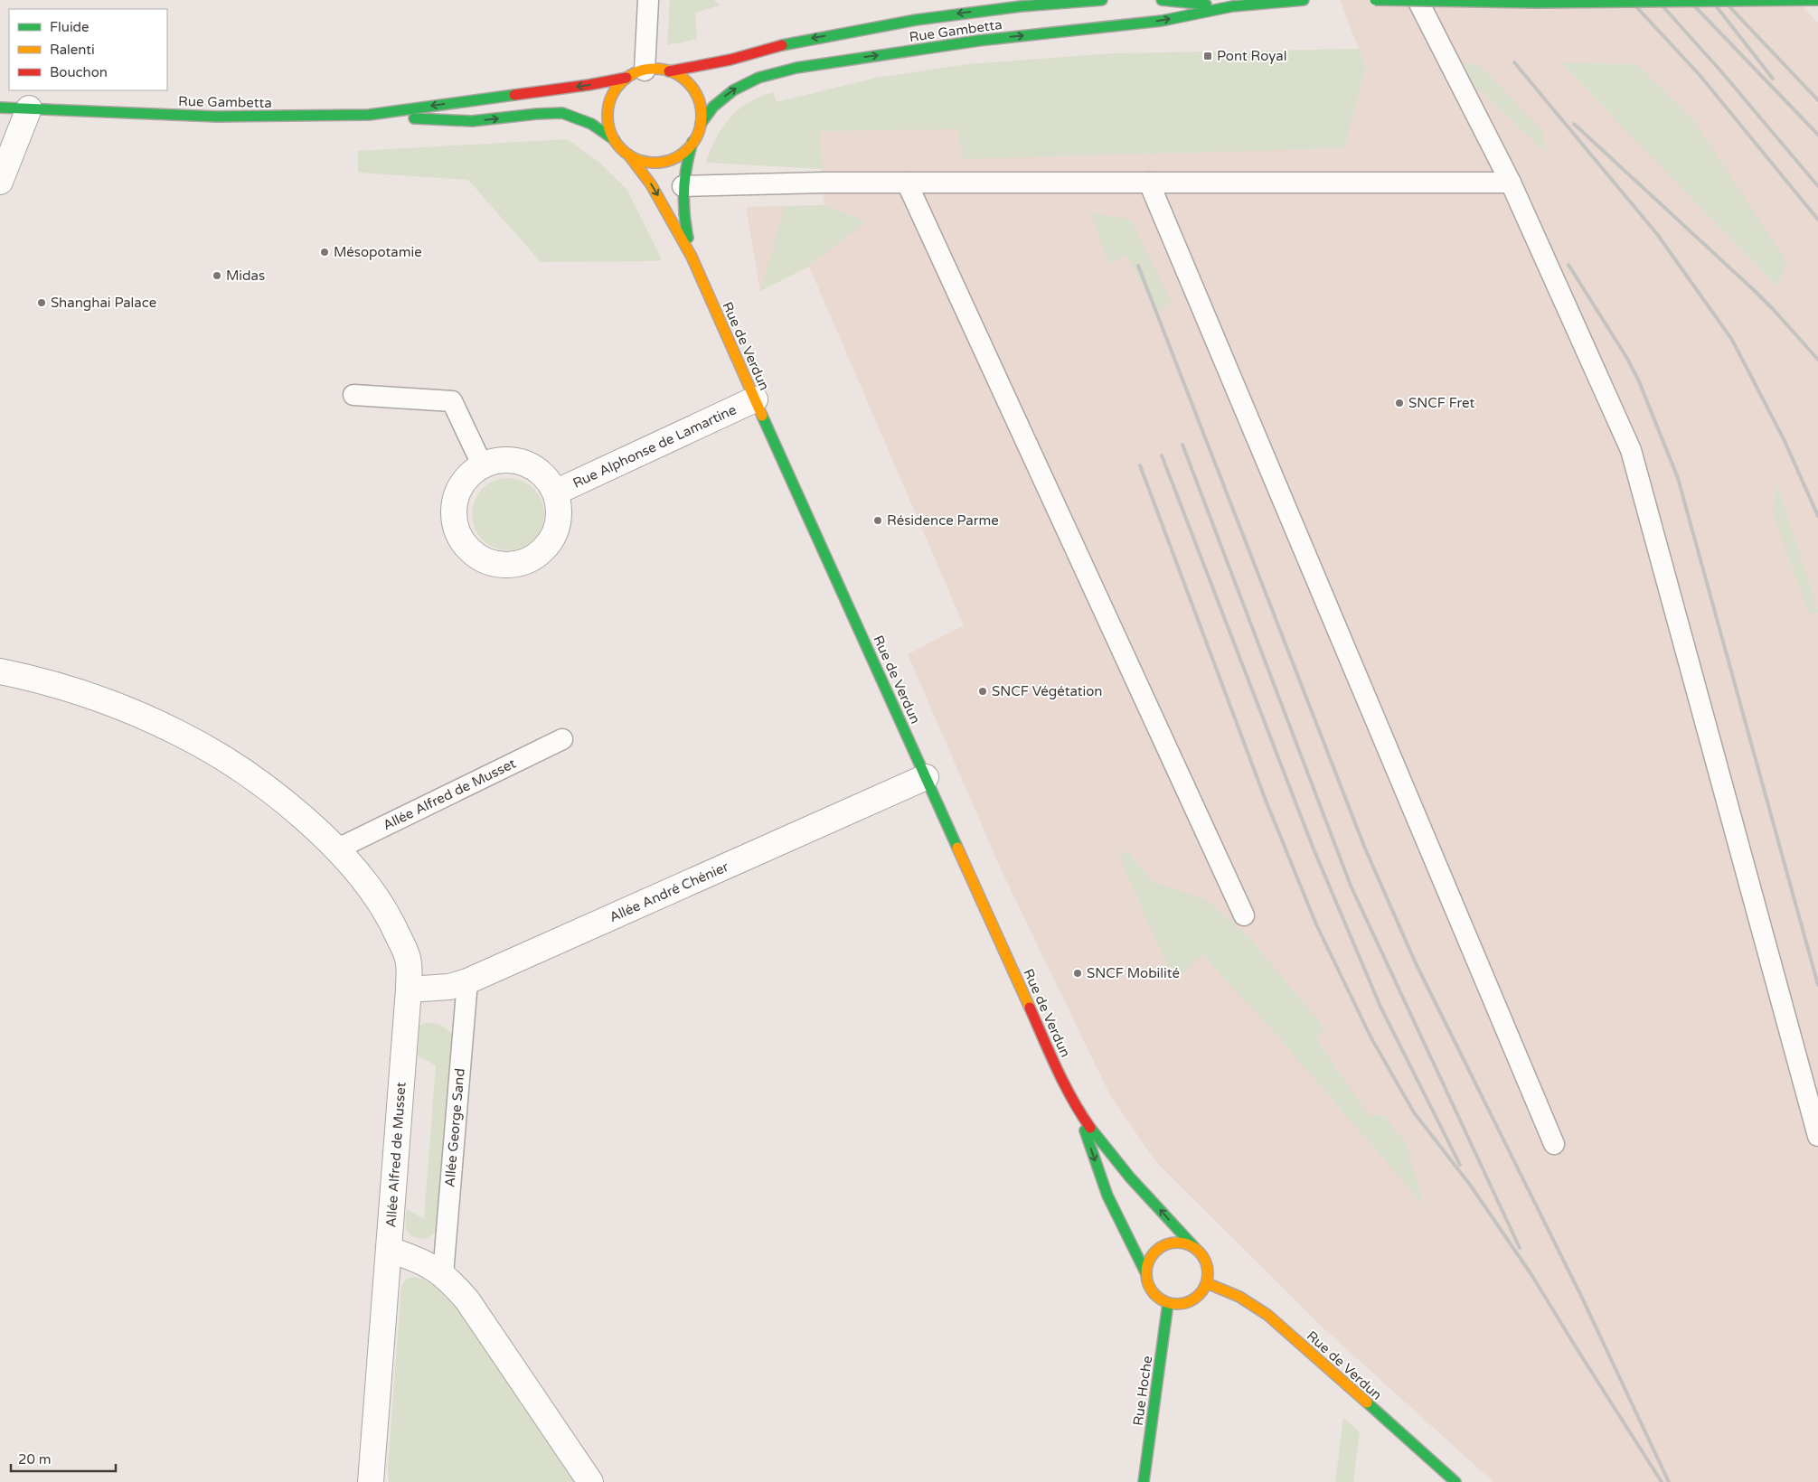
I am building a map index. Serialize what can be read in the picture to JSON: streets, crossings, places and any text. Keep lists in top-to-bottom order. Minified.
{"streets":{"main road":["Rue Gambetta","Rue de Verdun","Rue Hoche"],"street":["Rue Alphonse de Lamartine","Allée Alfred de Musset","Allée André Chénier"],"lane":["Allée George Sand"]},"crossings":[["Rue Gambetta","Rue de Verdun"],["Rue de Verdun","Rue Alphonse de Lamartine"],["Rue de Verdun","Allée André Chénier"],["Rue de Verdun","Rue Hoche"],["Allée Alfred de Musset","Allée André Chénier"],["Allée André Chénier","Allée George Sand"]],"places":{"transit":["Pont Royal"],"other":["Mésopotamie","Midas","Shanghai Palace","SNCF Fret","Résidence Parme","SNCF Végétation","SNCF Mobilité"]},"legend":["Fluide","Ralenti","Bouchon"],"scale_bar":"20 m"}
